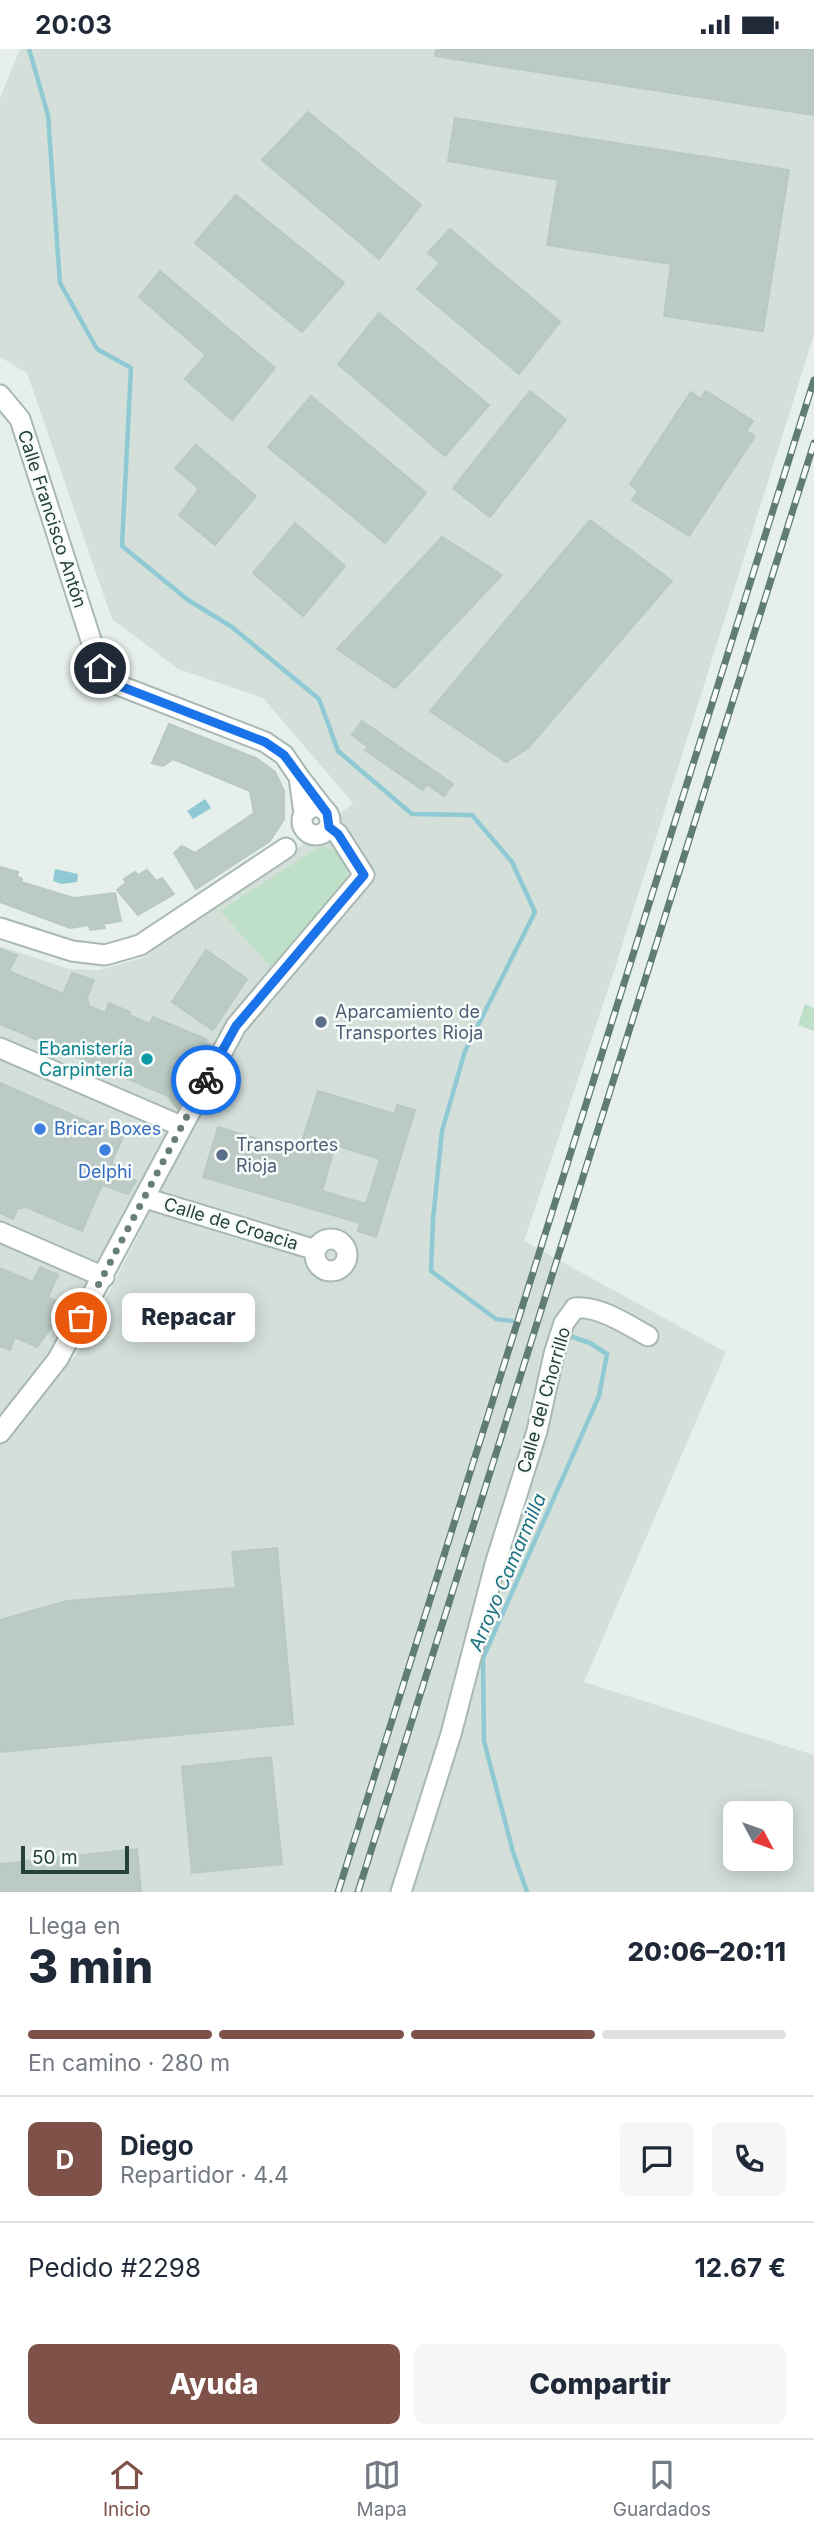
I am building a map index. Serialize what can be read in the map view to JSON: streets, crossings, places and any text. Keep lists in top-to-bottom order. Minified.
{"streets":{"street":["Calle Francisco Antón","Calle de Croacia","Calle del Chorrillo"]},"water":["Arroyo Camarmilla"],"places":["Aparcamiento de Transportes Rioja","Ebanistería Carpintería","Bricar Boxes","Delphi","Transportes Rioja","Repacar"],"scale_bar":"50 m","north":"bottom right","page":{"status":"20:03","bubble":"Repacar","scale":"50 m","heading":["3 min","Llega en","20:06–20:11"],"panel":["Diego","Repartidor · 4.4","Pedido #2298","12.67 €"],"bar":"En camino · 280 m","round":"D","buttons":["Ayuda","Compartir"],"tabs":["Inicio","Mapa","Guardados"]}}
